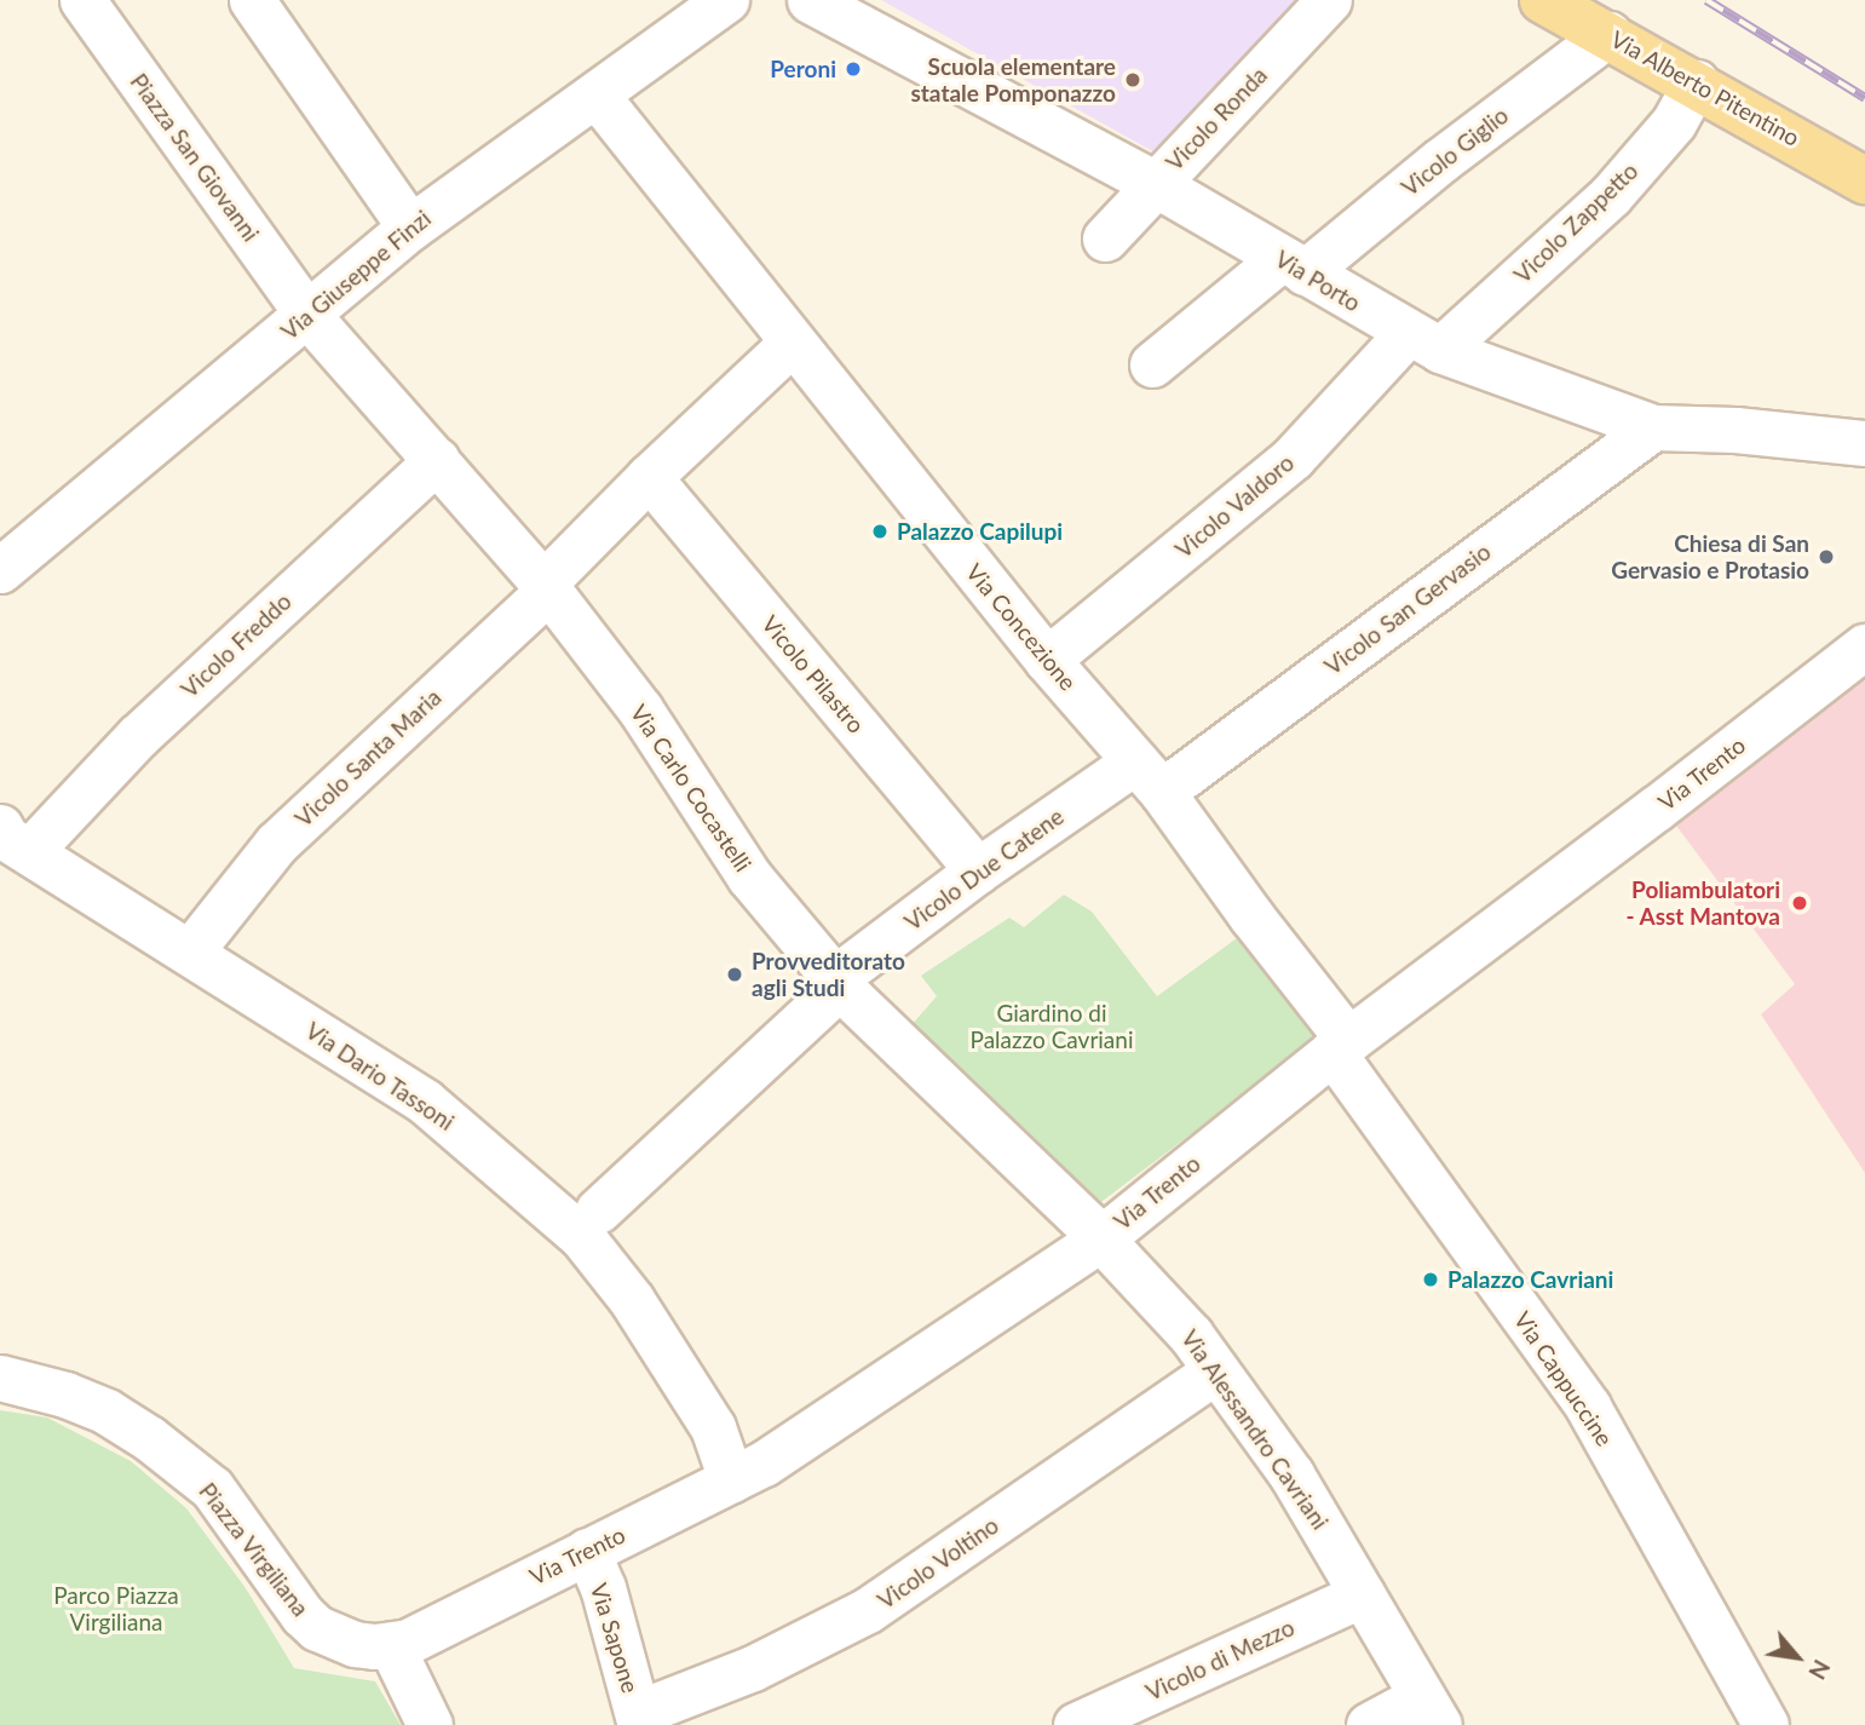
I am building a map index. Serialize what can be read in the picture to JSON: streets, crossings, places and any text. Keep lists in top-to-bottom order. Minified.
{"streets":{"main road":["Via Alberto Pitentino"],"street":["Vicolo Ronda","Vicolo Giglio","Piazza San Giovanni","Vicolo Zappetto","Via Giuseppe Finzi","Via Porto","Vicolo Valdoro","Vicolo San Gervasio","Via Concezione","Vicolo Freddo","Vicolo Pilastro","Vicolo Santa Maria","Via Trento","Via Carlo Cocastelli","Vicolo Due Catene","Via Dario Tassoni","Via Cappuccine","Via Alessandro Cavriani","Piazza Virgiliana","Vicolo Voltino","Via Sapone","Vicolo di Mezzo"]},"crossings":[["Via Alberto Pitentino","Vicolo Giglio"],["Via Alberto Pitentino","Vicolo Zappetto"],["Vicolo Ronda","Via Porto"],["Vicolo Giglio","Via Porto"],["Piazza San Giovanni","Via Giuseppe Finzi"],["Piazza San Giovanni","Via Carlo Cocastelli"],["Vicolo Zappetto","Via Porto"],["Vicolo Zappetto","Vicolo Valdoro"],["Via Giuseppe Finzi","Via Concezione"],["Via Giuseppe Finzi","Via Carlo Cocastelli"],["Via Porto","Vicolo Valdoro"],["Via Porto","Vicolo San Gervasio"],["Vicolo Valdoro","Via Concezione"],["Vicolo San Gervasio","Via Concezione"],["Vicolo San Gervasio","Vicolo Due Catene"],["Via Concezione","Vicolo Santa Maria"],["Via Concezione","Via Trento"],["Via Concezione","Vicolo Due Catene"],["Via Concezione","Via Cappuccine"],["Vicolo Freddo","Via Carlo Cocastelli"],["Vicolo Freddo","Via Dario Tassoni"],["Vicolo Pilastro","Vicolo Santa Maria"],["Vicolo Pilastro","Vicolo Due Catene"],["Vicolo Santa Maria","Via Carlo Cocastelli"],["Via Trento","Via Carlo Cocastelli"],["Via Trento","Via Dario Tassoni"],["Via Trento","Via Cappuccine"],["Via Trento","Via Alessandro Cavriani"],["Via Trento","Piazza Virgiliana"],["Via Trento","Via Sapone"],["Via Carlo Cocastelli","Vicolo Due Catene"],["Via Carlo Cocastelli","Via Alessandro Cavriani"],["Via Alessandro Cavriani","Vicolo Voltino"],["Via Alessandro Cavriani","Vicolo di Mezzo"],["Vicolo Voltino","Via Sapone"]],"parks":["Giardino di Palazzo Cavriani","Parco Piazza Virgiliana"],"places":["Peroni","Scuola elementare statale Pomponazzo","Palazzo Capilupi","Chiesa di San Gervasio e Protasio","Poliambulatori - Asst Mantova","Provveditorato agli Studi","Palazzo Cavriani"],"north":"bottom right"}
